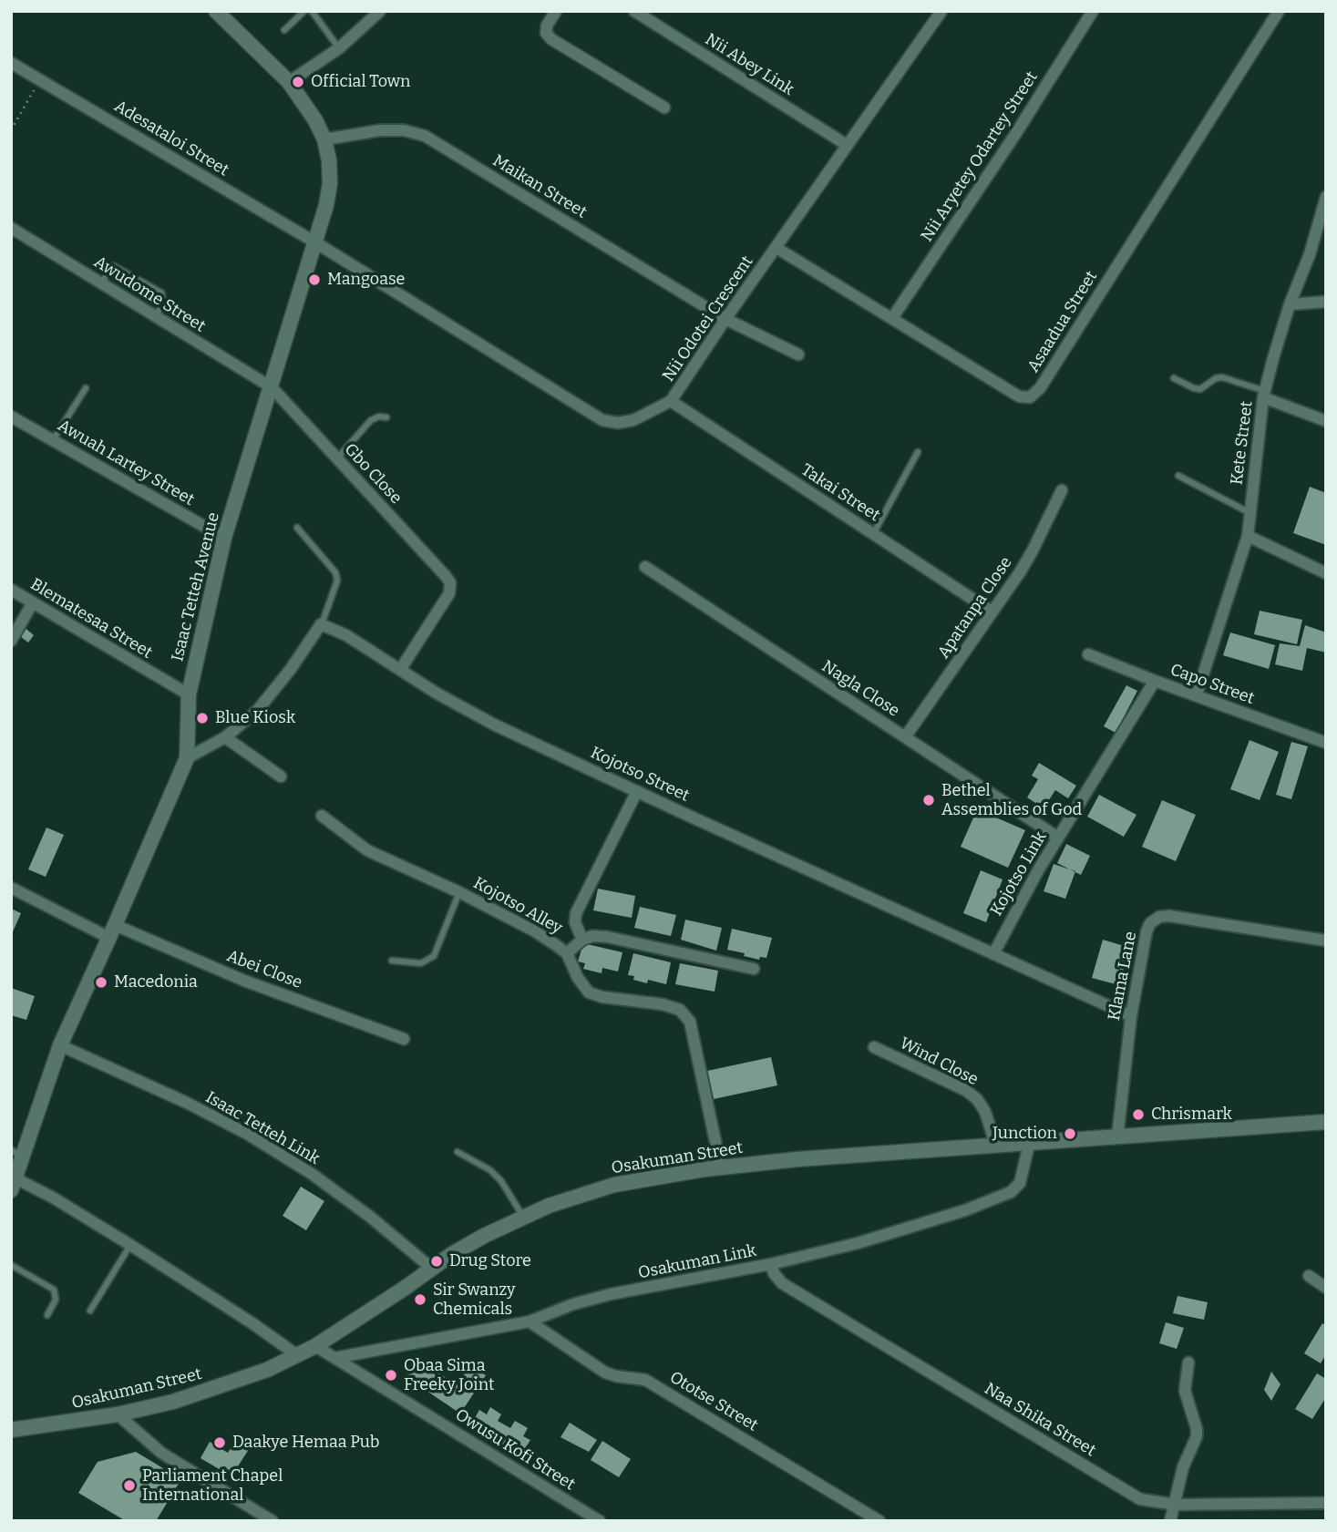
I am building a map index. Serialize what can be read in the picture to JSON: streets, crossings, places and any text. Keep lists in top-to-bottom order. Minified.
{"streets":{"street":["Nii Abey Link","Adesataloi Street","Nii Aryetey Odartey Street","Maikan Street","Awudome Street","Nii Odotei Crescent","Asaadua Street","Kete Street","Awuah Lartey Street","Gbo Close","Takai Street","Isaac Tetteh Avenue","Apatanpa Close","Blematesaa Street","Capo Street","Nagla Close","Kojotso Street","Kojotso Link","Kojotso Alley","Abei Close","Klama Lane","Wind Close","Isaac Tetteh Link","Osakuman Street","Osakuman Link","Ototse Street","Naa Shika Street","Owusu Kofi Street"]},"crossings":[["Nii Abey Link","Nii Odotei Crescent"],["Adesataloi Street","Nii Odotei Crescent"],["Adesataloi Street","Isaac Tetteh Avenue"],["Nii Aryetey Odartey Street","Asaadua Street"],["Maikan Street","Nii Odotei Crescent"],["Maikan Street","Isaac Tetteh Avenue"],["Awudome Street","Gbo Close"],["Awudome Street","Isaac Tetteh Avenue"],["Nii Odotei Crescent","Asaadua Street"],["Nii Odotei Crescent","Takai Street"],["Nii Odotei Crescent","Isaac Tetteh Avenue"],["Kete Street","Capo Street"],["Awuah Lartey Street","Isaac Tetteh Avenue"],["Gbo Close","Isaac Tetteh Avenue"],["Gbo Close","Kojotso Street"],["Takai Street","Apatanpa Close"],["Isaac Tetteh Avenue","Blematesaa Street"],["Isaac Tetteh Avenue","Abei Close"],["Isaac Tetteh Avenue","Isaac Tetteh Link"],["Apatanpa Close","Nagla Close"],["Capo Street","Kojotso Link"],["Nagla Close","Kojotso Link"],["Kojotso Street","Kojotso Link"],["Kojotso Street","Klama Lane"],["Kojotso Alley","Osakuman Street"],["Klama Lane","Osakuman Street"],["Wind Close","Osakuman Street"],["Isaac Tetteh Link","Osakuman Street"],["Osakuman Street","Osakuman Link"],["Osakuman Street","Owusu Kofi Street"],["Osakuman Link","Ototse Street"],["Osakuman Link","Naa Shika Street"],["Osakuman Link","Owusu Kofi Street"]],"places":["Official Town","Mangoase","Blue Kiosk","Bethel Assemblies of God","Macedonia","Chrismark","Junction","Drug Store","Sir Swanzy Chemicals","Obaa Sima Freeky Joint","Daakye Hemaa Pub","Parliament Chapel International"]}
